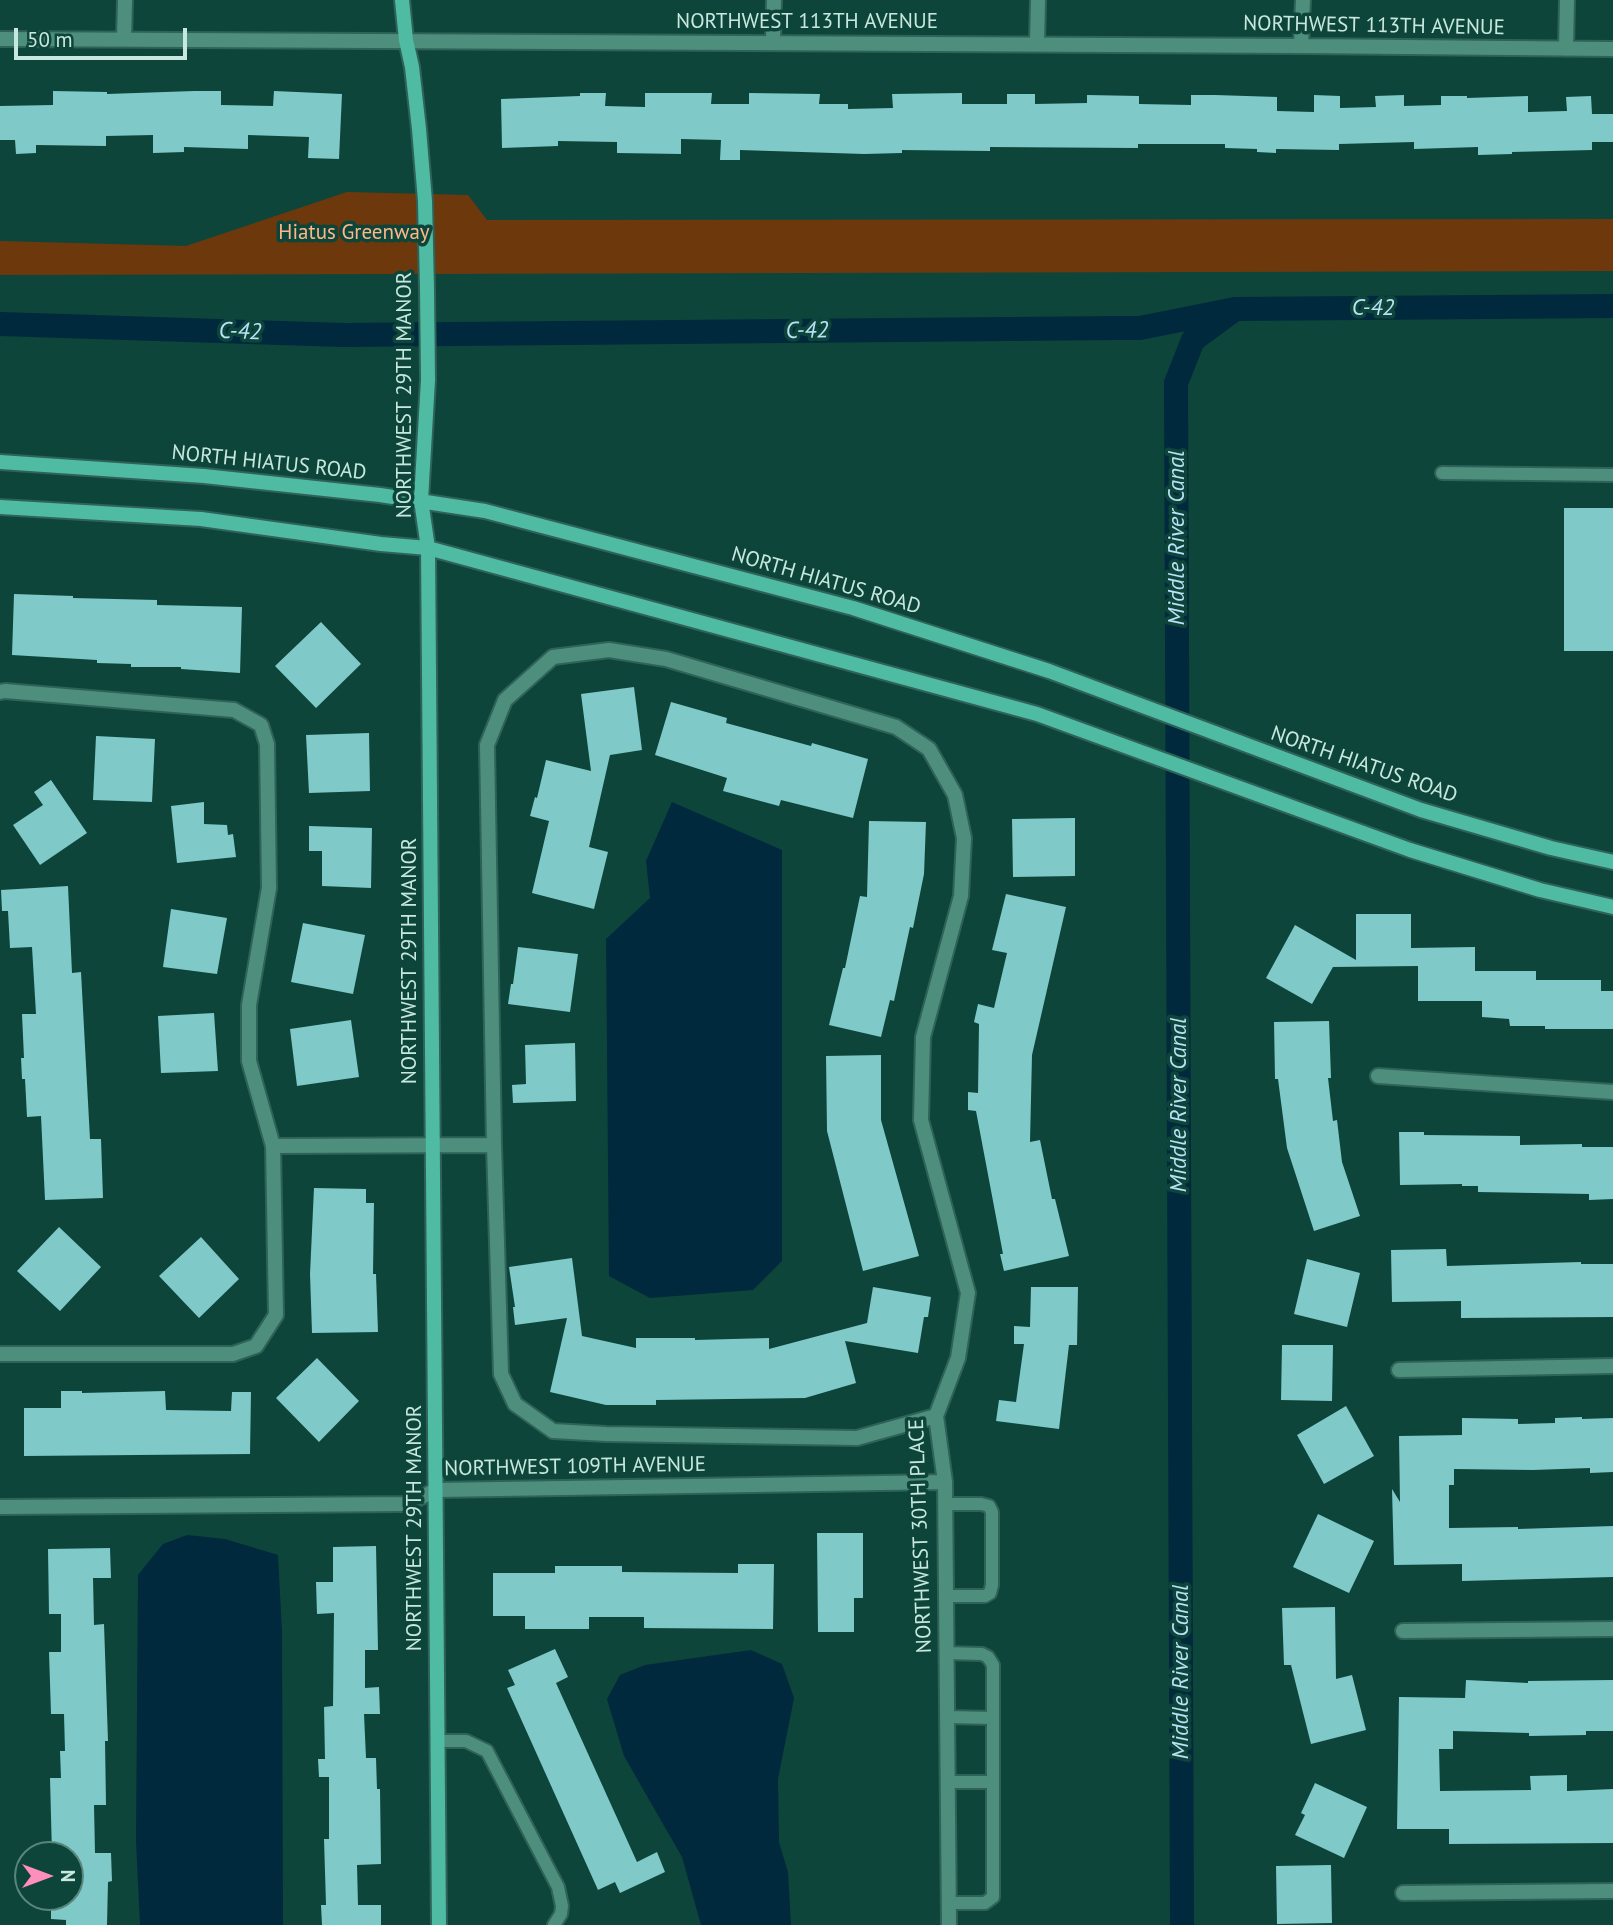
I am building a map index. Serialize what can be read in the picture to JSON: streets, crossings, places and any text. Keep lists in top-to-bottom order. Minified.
{"streets":{"main road":["NORTHWEST 29TH MANOR","NORTH HIATUS ROAD"],"street":["NORTHWEST 113TH AVENUE","NORTHWEST 109TH AVENUE","NORTHWEST 30TH PLACE"]},"crossings":[["NORTHWEST 113TH AVENUE","NORTHWEST 29TH MANOR"],["NORTHWEST 29TH MANOR","NORTH HIATUS ROAD"],["NORTHWEST 29TH MANOR","NORTHWEST 109TH AVENUE"],["NORTHWEST 109TH AVENUE","NORTHWEST 30TH PLACE"]],"water":["C-42","Middle River Canal"],"parks":["Hiatus Greenway"],"scale_bar":"50 m","north":"right"}
